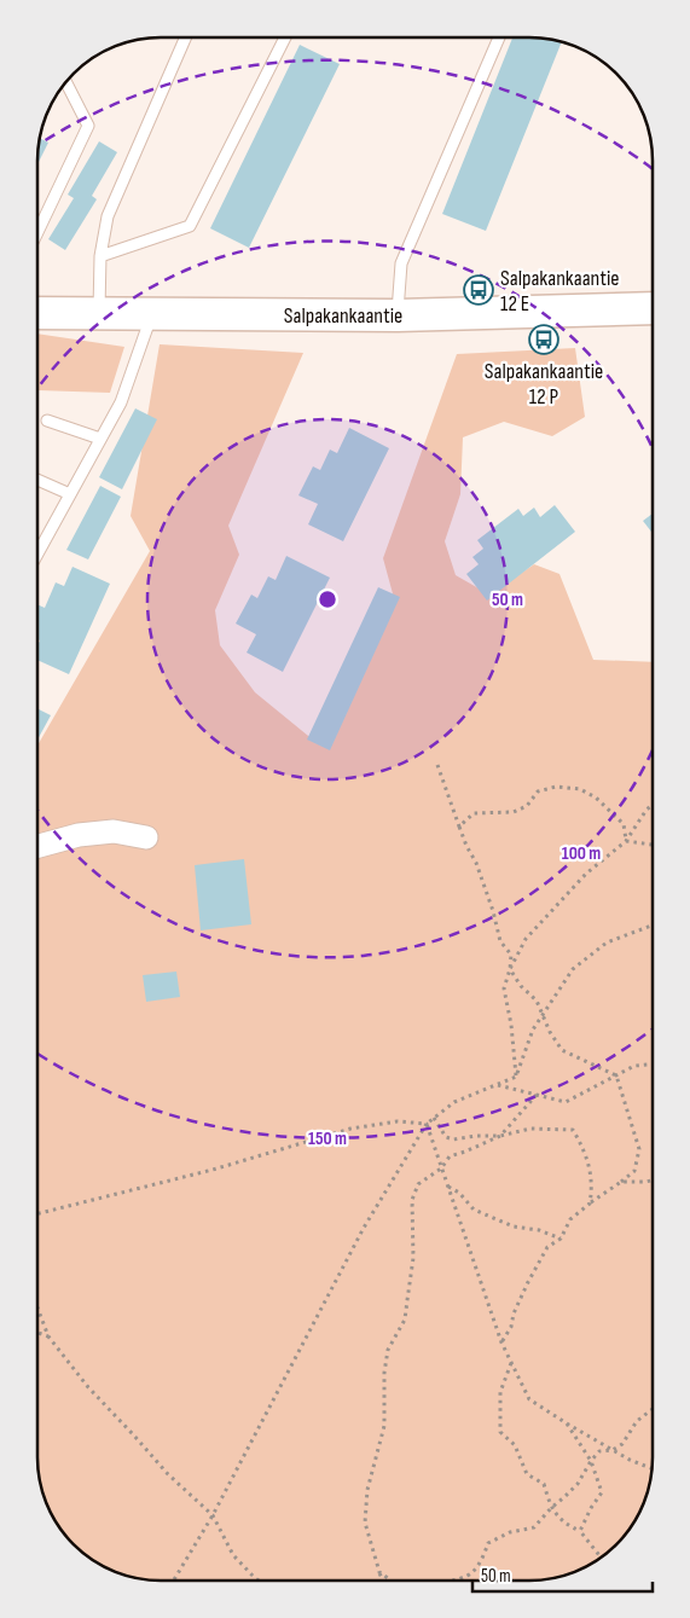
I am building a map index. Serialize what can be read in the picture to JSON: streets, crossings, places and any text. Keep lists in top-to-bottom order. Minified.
{"streets":{"street":["Salpakankaantie"]},"places":{"bus stop":["Salpakankaantie 12 E","Salpakankaantie 12 P"]},"scale_bar":"50 m","rings":["50 m","100 m","150 m"]}
